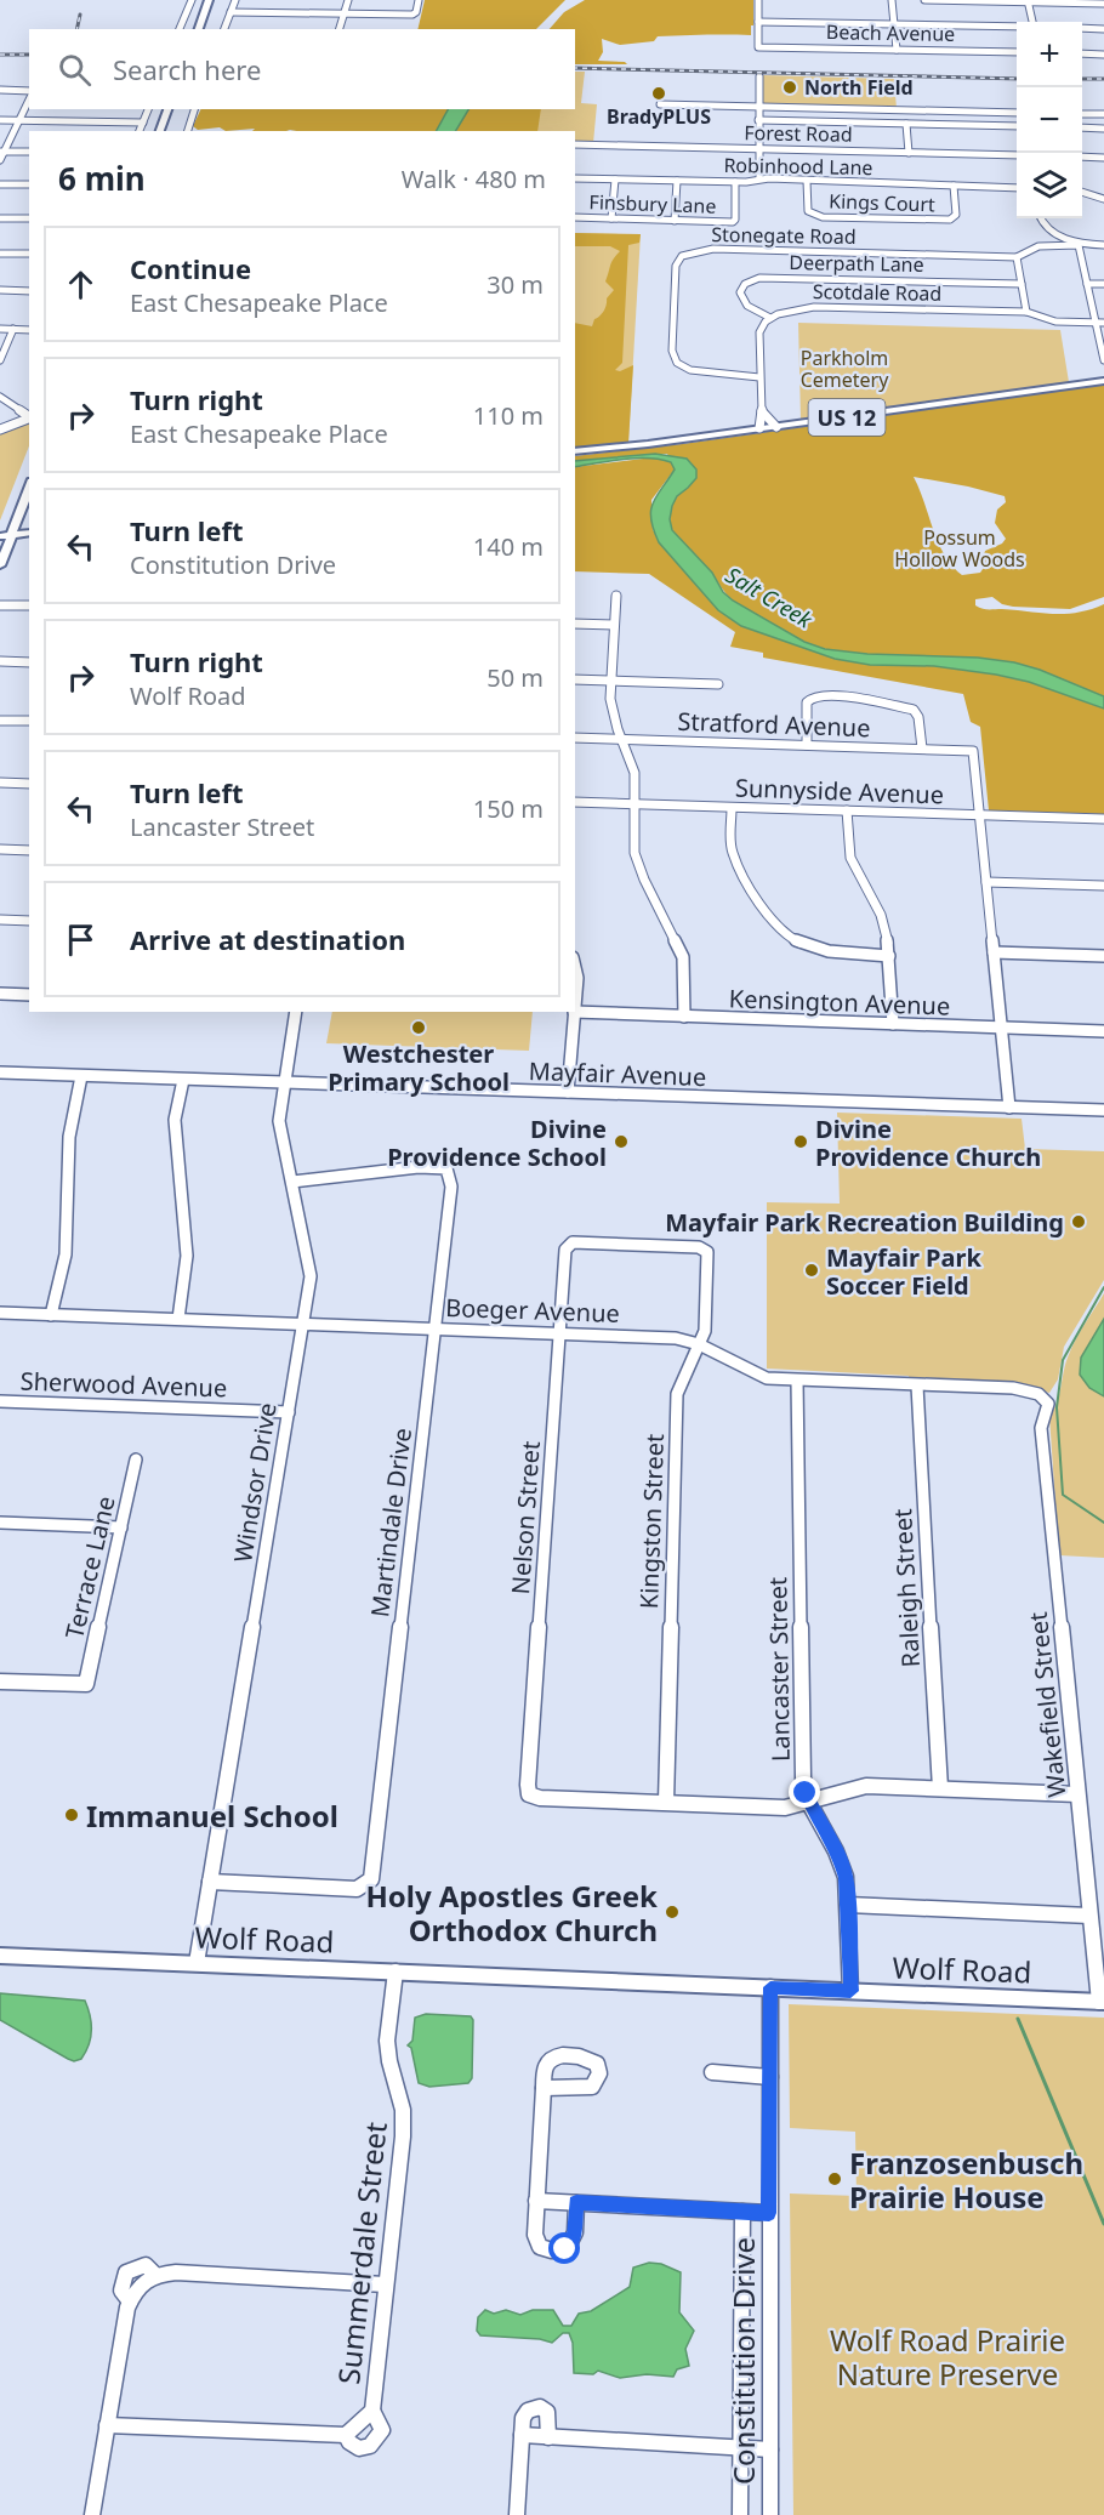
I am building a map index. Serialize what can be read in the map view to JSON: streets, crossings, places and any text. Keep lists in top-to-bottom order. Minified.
{"streets":{"main road":["US 12","Wolf Road"],"street":["Beach Avenue","Forest Road","Robinhood Lane","Kings Court","Finsbury Lane","Stonegate Road","Deerpath Lane","Scotdale Road","Stratford Avenue","Sunnyside Avenue","Kensington Avenue","Mayfair Avenue","Boeger Avenue","Sherwood Avenue","Windsor Drive","Nelson Street","Kingston Street","Martindale Drive","Terrace Lane","Raleigh Street","Lancaster Street","Wakefield Street","Summerdale Street","Constitution Drive"]},"crossings":[["Robinhood Lane","Kings Court"],["Robinhood Lane","Finsbury Lane"],["Deerpath Lane","Scotdale Road"],["Stratford Avenue","Sunnyside Avenue"],["Mayfair Avenue","Windsor Drive"],["Boeger Avenue","Windsor Drive"],["Boeger Avenue","Nelson Street"],["Boeger Avenue","Kingston Street"],["Boeger Avenue","Martindale Drive"],["Boeger Avenue","Raleigh Street"],["Boeger Avenue","Lancaster Street"],["Boeger Avenue","Wakefield Street"],["Sherwood Avenue","Windsor Drive"],["Windsor Drive","Martindale Drive"],["Windsor Drive","Wolf Road"],["Nelson Street","Kingston Street"],["Lancaster Street","Wolf Road"],["Wakefield Street","Wolf Road"],["Wolf Road","Summerdale Street"],["Wolf Road","Constitution Drive"]],"water":["Salt Creek"],"parks":["Parkholm Cemetery","Possum Hollow Woods","Wolf Road Prairie Nature Preserve"],"places":["North Field","BradyPLUS","Westchester Primary School","Divine Providence School","Divine Providence Church","Mayfair Park Recreation Building","Mayfair Park Soccer Field","Immanuel School","Holy Apostles Greek Orthodox Church","Franzosenbusch Prairie House"],"page":{"map_buttons":["+","−"],"search":"Search here","heading":["6 min","Walk · 480 m"],"list":[["Continue","East Chesapeake Place","30 m"],["Turn right","East Chesapeake Place","110 m"],["Turn left","Constitution Drive","140 m"],["Turn right","Wolf Road","50 m"],["Turn left","Lancaster Street","150 m"],"Arrive at destination"]}}
